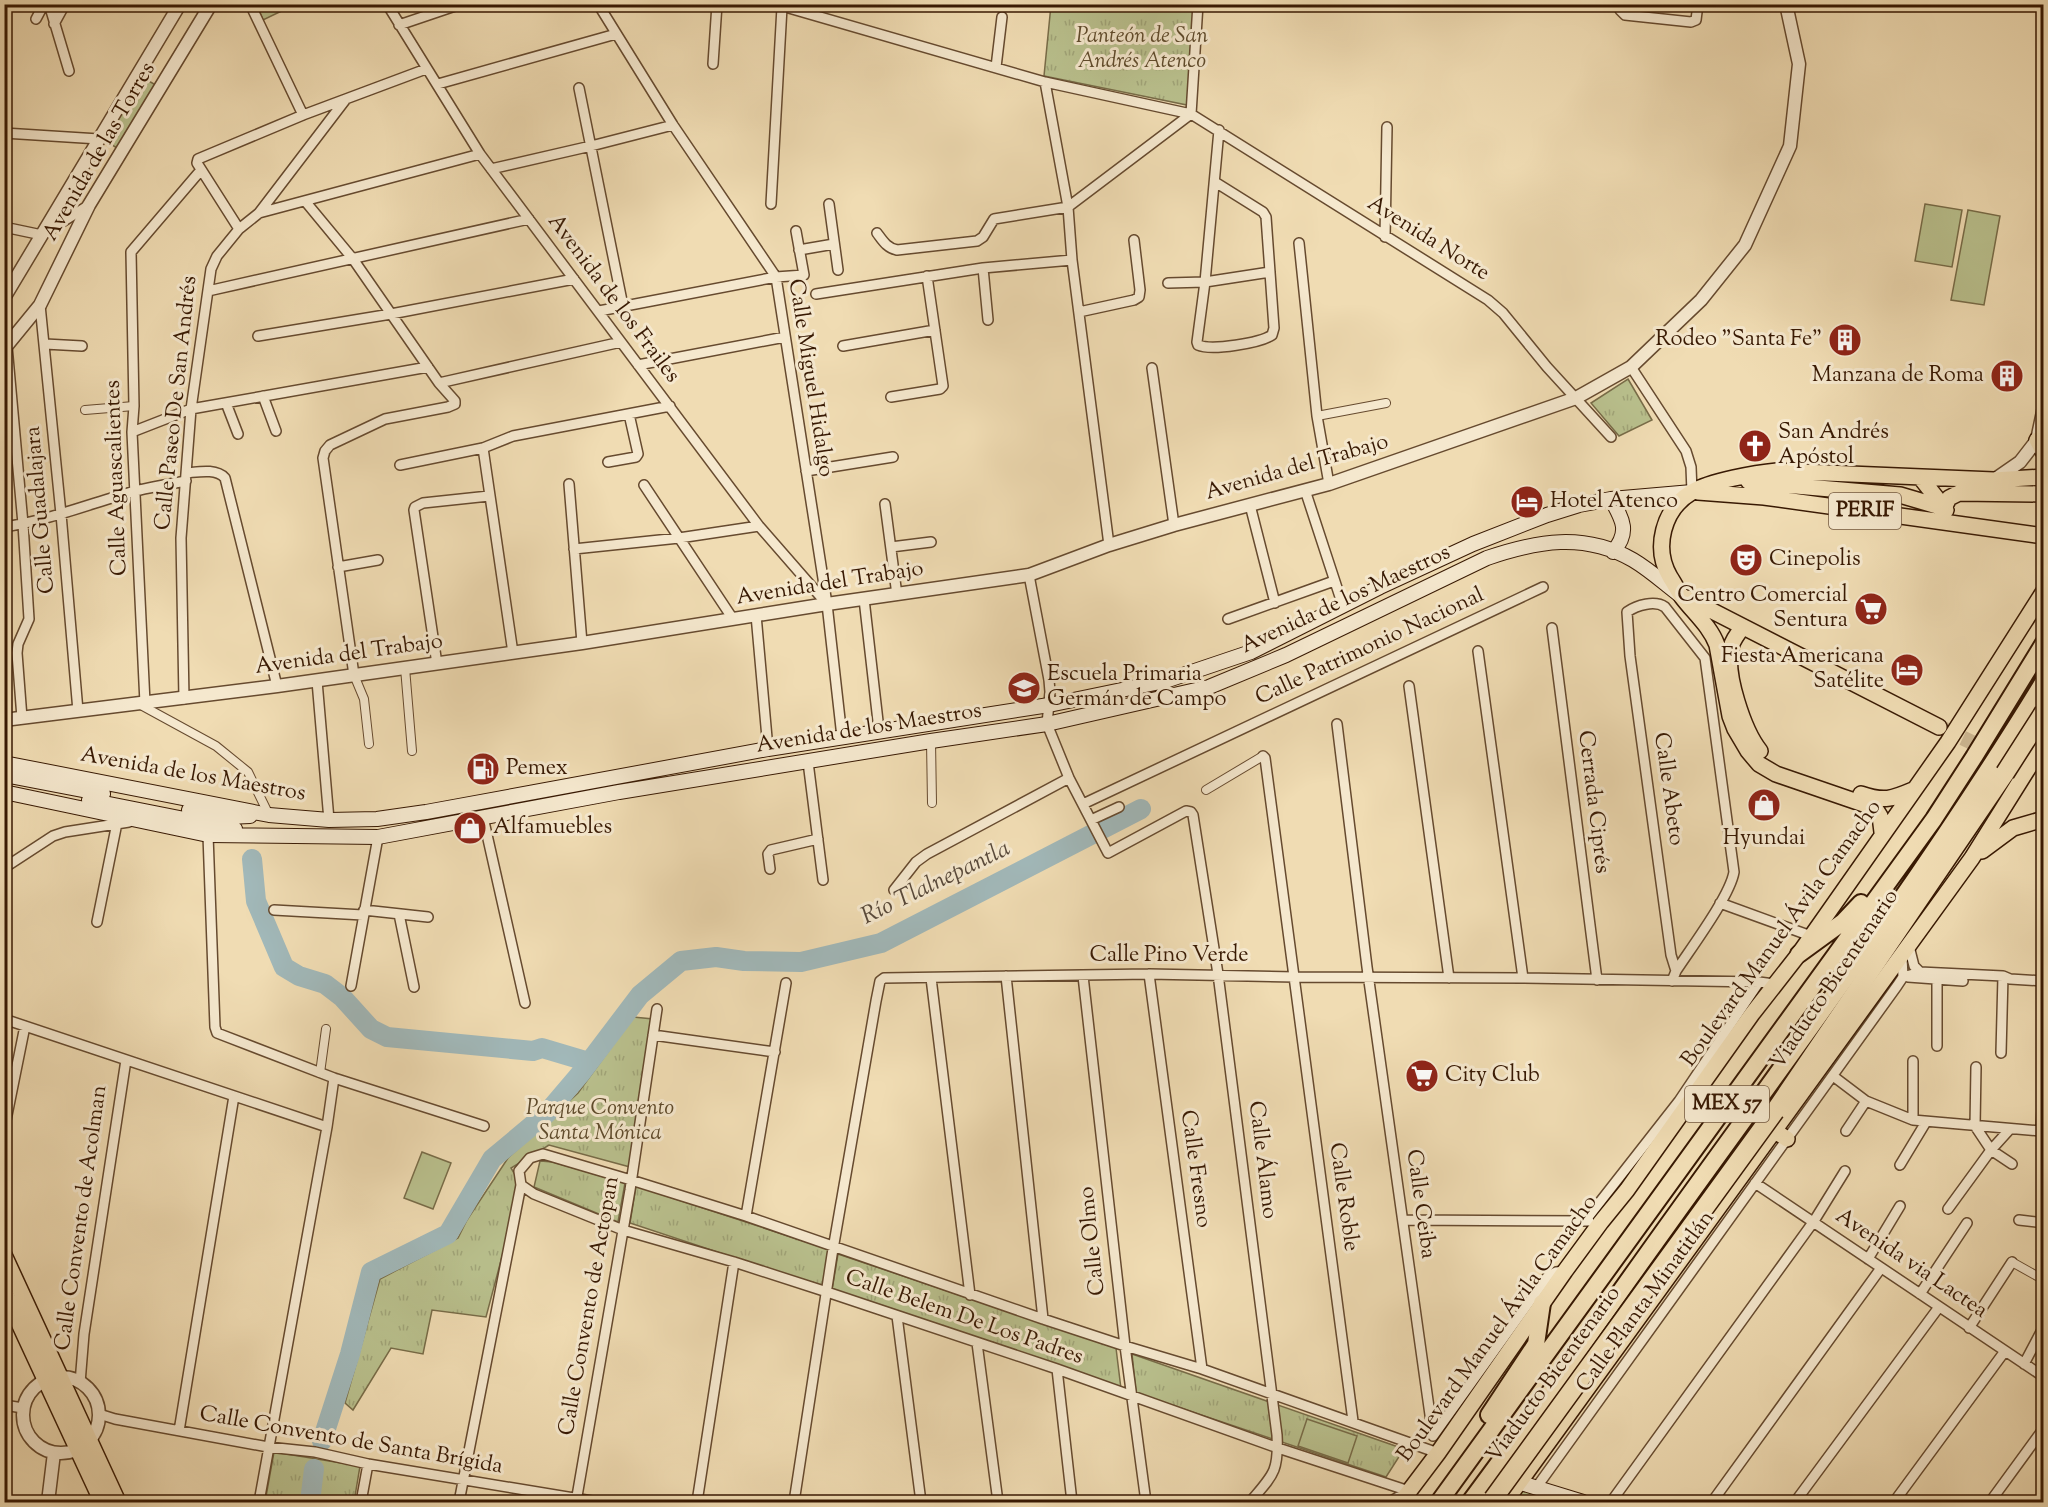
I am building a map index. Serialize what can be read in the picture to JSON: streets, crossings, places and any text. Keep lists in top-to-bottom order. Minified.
{"streets":{"highway":["Viaducto Bicentenario","MEX 57"],"main road":["PERIF","Avenida de los Maestros","Boulevard Manuel Ávila Camacho"],"street":["Avenida de las Torres","Avenida Norte","Avenida de los Frailes","Calle Miguel Hidalgo","Calle Paseo De San Andrés","Avenida del Trabajo","Calle Aguascalientes","Calle Guadalajara","Calle Patrimonio Nacional","Calle Abeto","Cerrada Ciprés","Calle Pino Verde","Calle Álamo","Calle Fresno","Calle Roble","Calle Ceiba","Calle Convento de Acolman","Calle Olmo","Avenida via Lactea","Calle Planta Minatitlán","Calle Convento de Actopan","Calle Belem De Los Padres","Calle Convento de Santa Brígida"]},"crossings":[["Avenida de las Torres","Calle Guadalajara"],["Avenida Norte","Avenida del Trabajo"],["Avenida de los Frailes","Calle Miguel Hidalgo"],["Avenida de los Frailes","Avenida del Trabajo"],["Calle Miguel Hidalgo","Avenida del Trabajo"],["Calle Miguel Hidalgo","Avenida de los Maestros"],["Calle Paseo De San Andrés","Avenida del Trabajo"],["Avenida del Trabajo","Calle Aguascalientes"],["Avenida del Trabajo","Calle Guadalajara"],["Cerrada Ciprés","Calle Pino Verde"],["Boulevard Manuel Ávila Camacho","Calle Pino Verde"],["Boulevard Manuel Ávila Camacho","Calle Ceiba"],["Boulevard Manuel Ávila Camacho","Calle Belem De Los Padres"],["Calle Pino Verde","Calle Álamo"],["Calle Pino Verde","Calle Fresno"],["Calle Pino Verde","Calle Roble"],["Calle Pino Verde","Calle Ceiba"],["Calle Pino Verde","Calle Olmo"],["Calle Pino Verde","Calle Belem De Los Padres"],["Calle Álamo","Calle Belem De Los Padres"],["Calle Fresno","Calle Belem De Los Padres"],["Calle Roble","Calle Belem De Los Padres"],["Calle Ceiba","Calle Belem De Los Padres"],["Calle Olmo","Calle Belem De Los Padres"],["Avenida via Lactea","Calle Planta Minatitlán"],["Calle Convento de Actopan","Calle Belem De Los Padres"],["Calle Convento de Actopan","Calle Convento de Santa Brígida"]],"water":["Río Tlalnepantla"],"parks":["Panteón de San Andrés Atenco","Parque Convento Santa Mónica"],"places":{"building":["Rodeo \"Santa Fe\"","Manzana de Roma"],"church":["San Andrés Apóstol"],"hotel":["Hotel Atenco","Fiesta Americana Satélite"],"theatre":["Cinepolis"],"supermarket":["Centro Comercial Sentura","City Club"],"school or university":["Escuela Primaria Germán de Campo"],"fuel station":["Pemex"],"shop":["Hyundai","Alfamuebles"]}}
